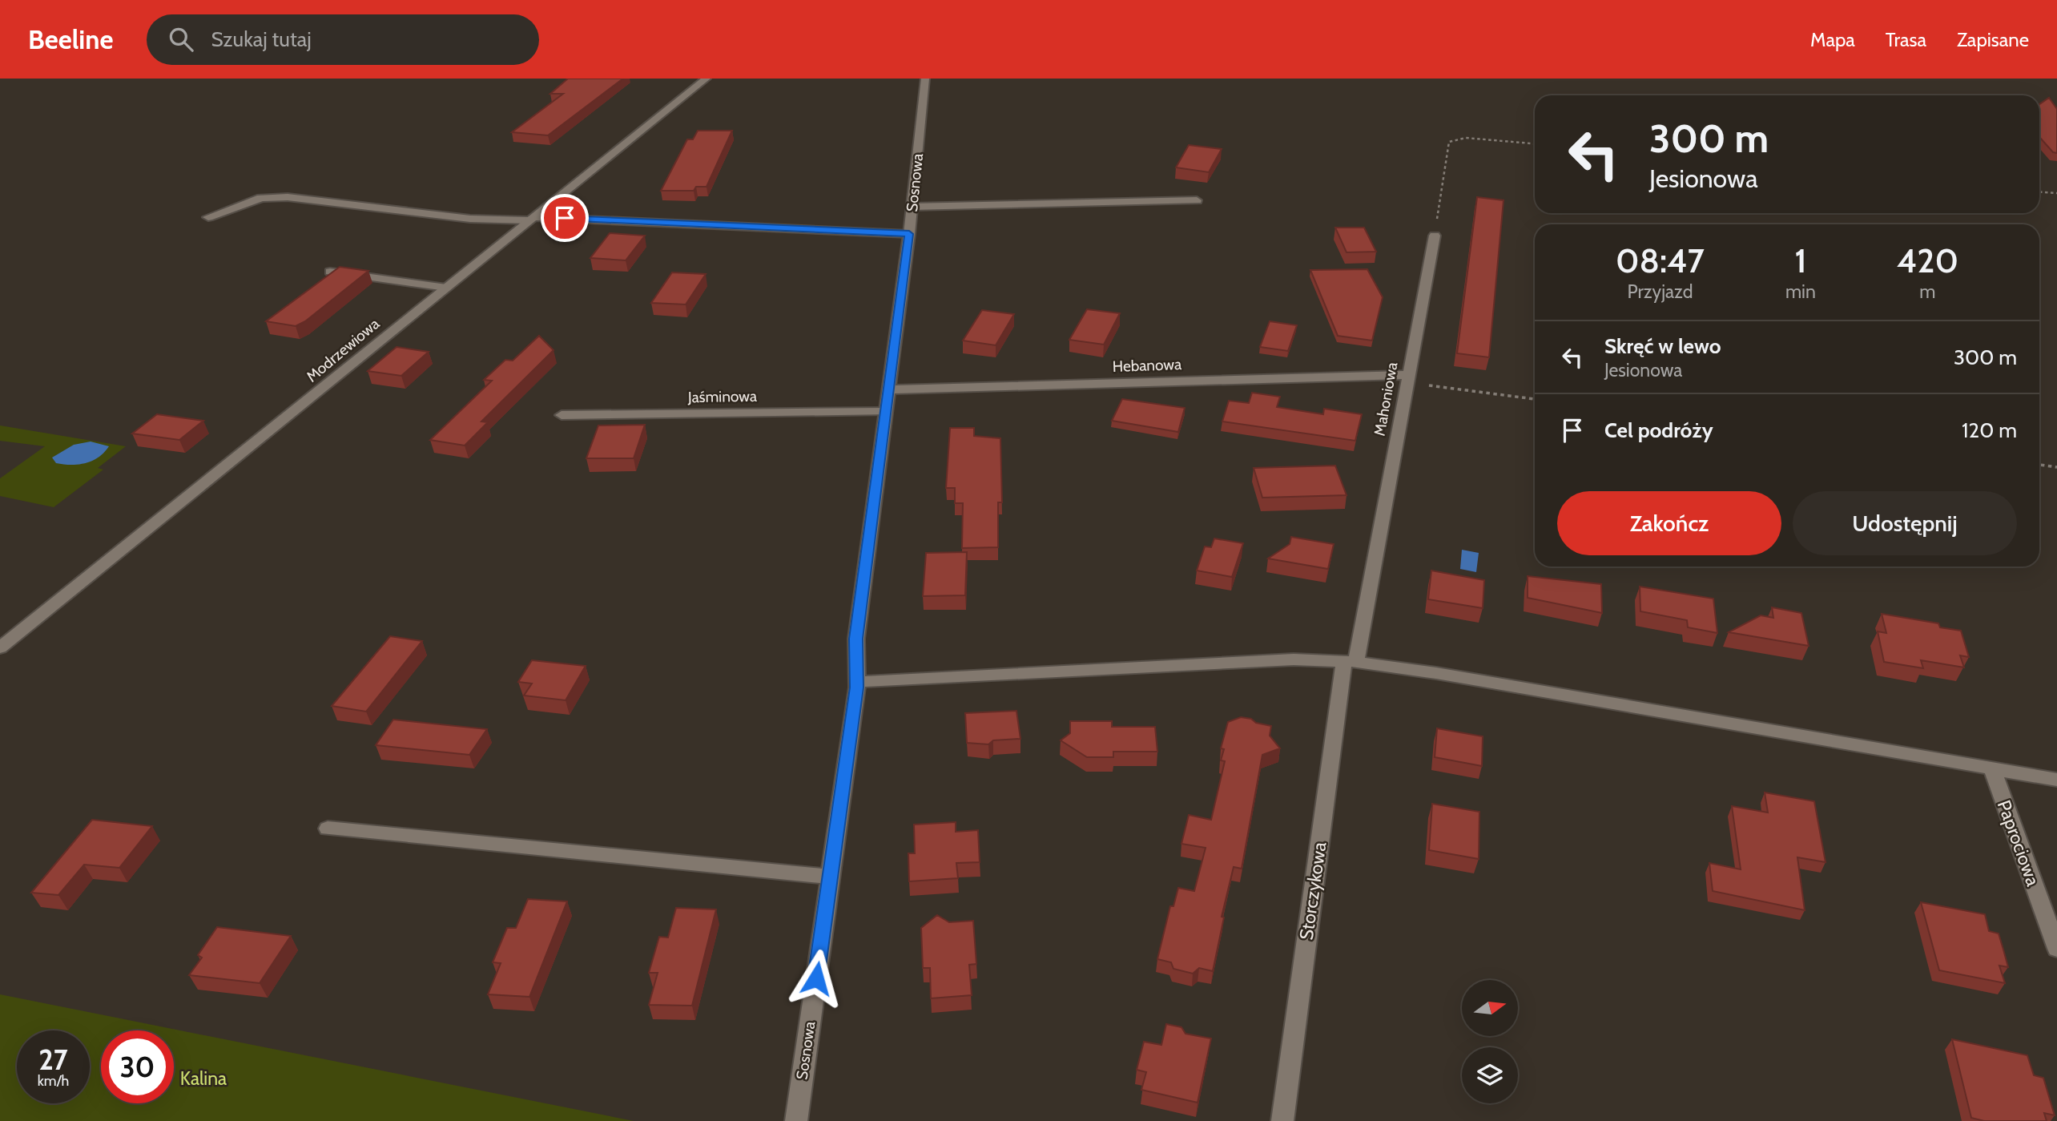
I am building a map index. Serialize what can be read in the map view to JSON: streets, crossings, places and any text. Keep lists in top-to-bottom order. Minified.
{"streets":{"street":["Sosnowa","Modrzewiowa","Hebanowa","Jaśminowa","Mahoniowa","Paprociowa","Storczykowa"]},"crossings":[["Sosnowa","Hebanowa"],["Sosnowa","Jaśminowa"],["Hebanowa","Mahoniowa"],["Mahoniowa","Storczykowa"]],"parks":["Kalina"],"north":"right","page":{"header":"Beeline","search":"Szukaj tutaj","nav":["Mapa","Trasa","Zapisane"],"turn":["300 m","Jesionowa"],"eta":["08:47","Przyjazd","1","min","420","m"],"list":[{"name":"Skręć w lewo","note":"Jesionowa","value":"300 m"},{"name":"Cel podróży","value":"120 m"}],"buttons":["Zakończ","Udostępnij"],"speed":"27 km/h","limit":"30"}}
